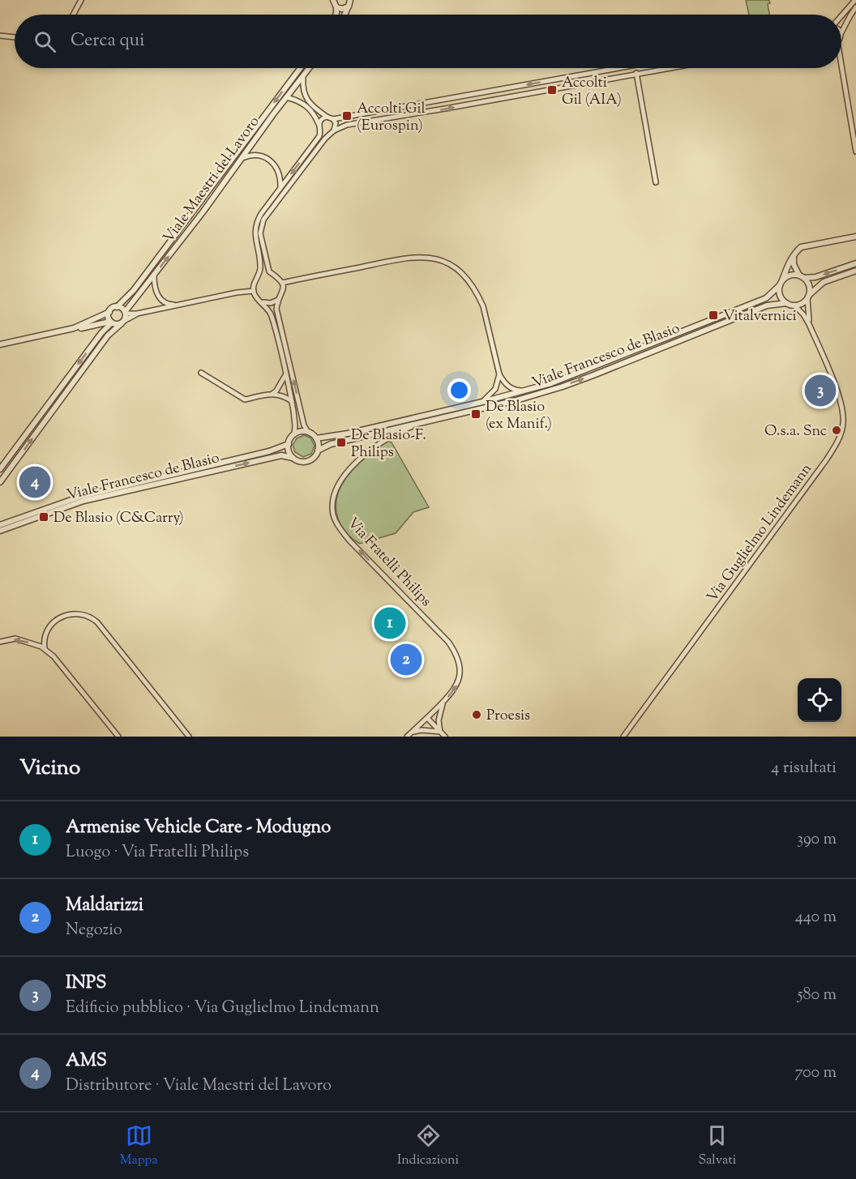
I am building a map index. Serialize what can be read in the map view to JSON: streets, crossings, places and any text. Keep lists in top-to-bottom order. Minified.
{"streets":{"street":["Viale Maestri del Lavoro","Viale Francesco de Blasio","Via Guglielmo Lindemann","Via Fratelli Philips"]},"crossings":[["Viale Francesco de Blasio","Via Guglielmo Lindemann"],["Viale Francesco de Blasio","Via Fratelli Philips"]],"places":{"transit":["Accolti Gil (AIA)","Accolti Gil (Eurospin)","Vitalvernici","De Blasio (ex Manif.)","De Blasio-F. Philips","De Blasio (C&Carry)"],"other":["O.s.a. Snc","Proesis"]},"page":{"search":"Cerca qui","pins":["3","4","1","2"],"heading":["Vicino","4 risultati"],"list":[{"mark":"1","name":"Armenise Vehicle Care - Modugno","note":"Luogo · Via Fratelli Philips","value":"390 m"},{"mark":"2","name":"Maldarizzi","note":"Negozio","value":"440 m"},{"mark":"3","name":"INPS","note":"Edificio pubblico · Via Guglielmo Lindemann","value":"580 m"},{"mark":"4","name":"AMS","note":"Distributore · Viale Maestri del Lavoro","value":"700 m"}],"nav":["Mappa","Indicazioni","Salvati"]}}
